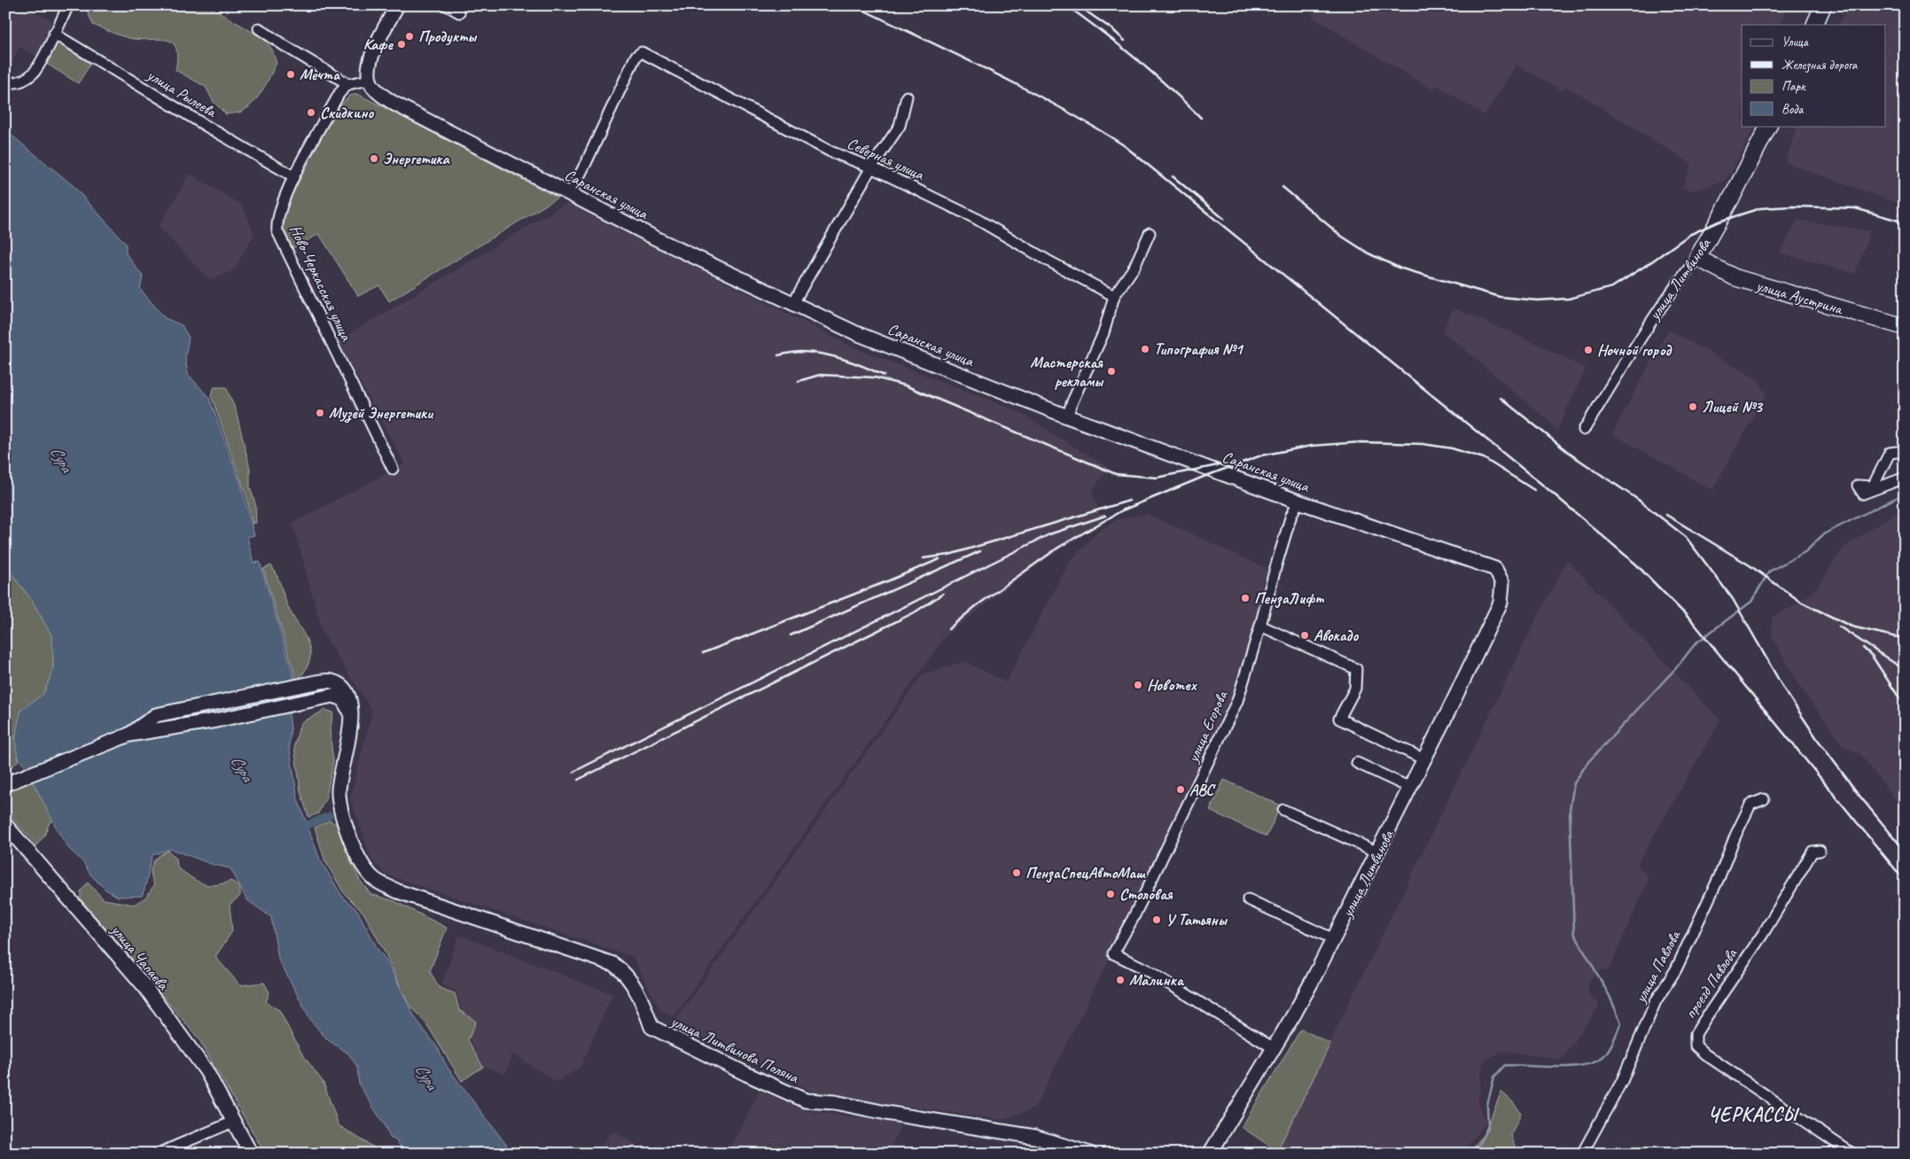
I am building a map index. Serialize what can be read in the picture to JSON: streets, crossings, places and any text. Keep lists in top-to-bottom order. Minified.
{"streets":{"main road":["Саранская улица","улица Литвинова","улица Аустрина","улица Чапаева","улица Литвинова Поляна"],"street":["улица Рылеева","Северная улица","Ново-Черкасская улица","улица Егорова","улица Павлова","проезд Павлова"]},"crossings":[["улица Рылеева","Ново-Черкасская улица"],["Северная улица","Саранская улица"],["Саранская улица","улица Литвинова"],["Саранская улица","улица Егорова"],["улица Литвинова","улица Аустрина"],["улица Литвинова","улица Егорова"]],"districts":["ЧЕРКАССЫ"],"water":["Сура"],"places":["Продукты","Кафе","Мечта","Скидкино","Энергетика","Типография №1","Ночной город","Мастерская рекламы","Лицей №3","Музей Энергетики","ПензаЛифт","Авокадо","Новотех","ABC","ПензаСпецАвтоМаш","Столовая","У Татьяны","Малинка"],"legend":["Улица","Железная дорога","Парк","Вода"]}
